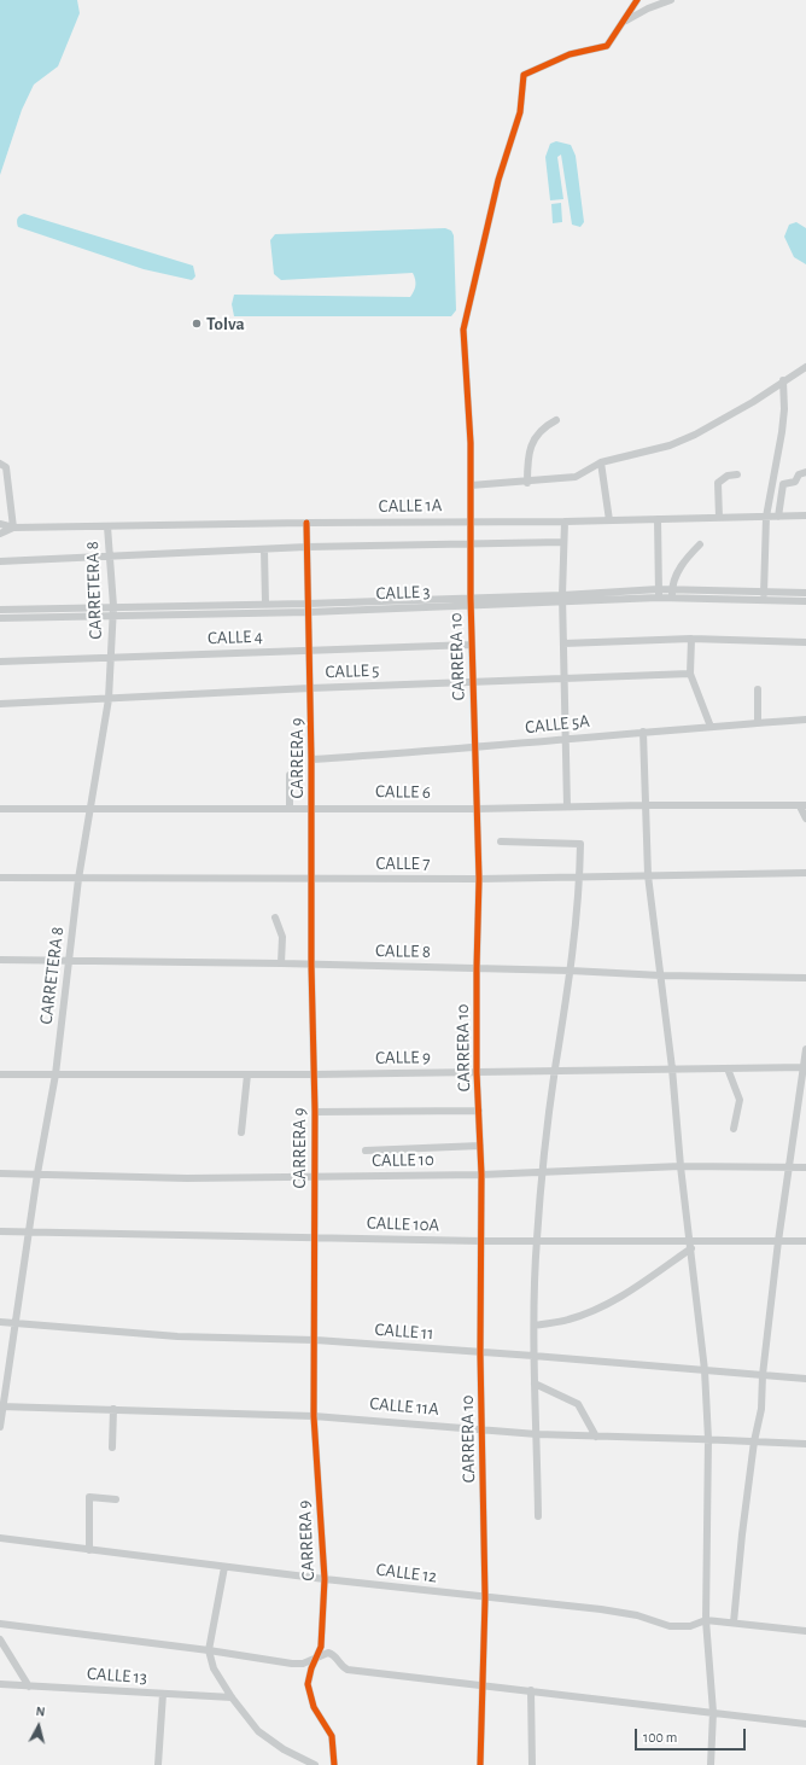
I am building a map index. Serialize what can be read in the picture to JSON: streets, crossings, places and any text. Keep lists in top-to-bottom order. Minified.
{"streets":{"street":["CALLE 1A","CARRETERA 8","CALLE 3","CALLE 4","CARRERA 10","CALLE 5","CALLE 5A","CARRERA 9","CALLE 6","CALLE 7","CALLE 8","CALLE 9","CALLE 10","CALLE 10A","CALLE 11","CALLE 11A","CALLE 12","CALLE 13"]},"crossings":[["CALLE 1A","CARRETERA 8"],["CALLE 1A","CARRERA 10"],["CALLE 1A","CARRERA 9"],["CARRETERA 8","CALLE 3"],["CARRETERA 8","CALLE 4"],["CARRETERA 8","CALLE 5"],["CARRETERA 8","CALLE 6"],["CARRETERA 8","CALLE 7"],["CARRETERA 8","CALLE 8"],["CARRETERA 8","CALLE 9"],["CARRETERA 8","CALLE 10"],["CARRETERA 8","CALLE 10A"],["CARRETERA 8","CALLE 11"],["CARRETERA 8","CALLE 11A"],["CALLE 3","CARRERA 10"],["CALLE 3","CARRERA 9"],["CALLE 4","CARRERA 10"],["CALLE 4","CARRERA 9"],["CARRERA 10","CALLE 5"],["CARRERA 10","CALLE 5A"],["CARRERA 10","CALLE 6"],["CARRERA 10","CALLE 7"],["CARRERA 10","CALLE 8"],["CARRERA 10","CALLE 9"],["CARRERA 10","CALLE 10"],["CARRERA 10","CALLE 10A"],["CARRERA 10","CALLE 11"],["CARRERA 10","CALLE 11A"],["CARRERA 10","CALLE 12"],["CALLE 5","CARRERA 9"],["CALLE 5A","CARRERA 9"],["CARRERA 9","CALLE 6"],["CARRERA 9","CALLE 7"],["CARRERA 9","CALLE 8"],["CARRERA 9","CALLE 9"],["CARRERA 9","CALLE 10"],["CARRERA 9","CALLE 10A"],["CARRERA 9","CALLE 11"],["CARRERA 9","CALLE 11A"],["CARRERA 9","CALLE 12"]],"places":["Tolva"],"scale_bar":"100 m","north":"top"}
